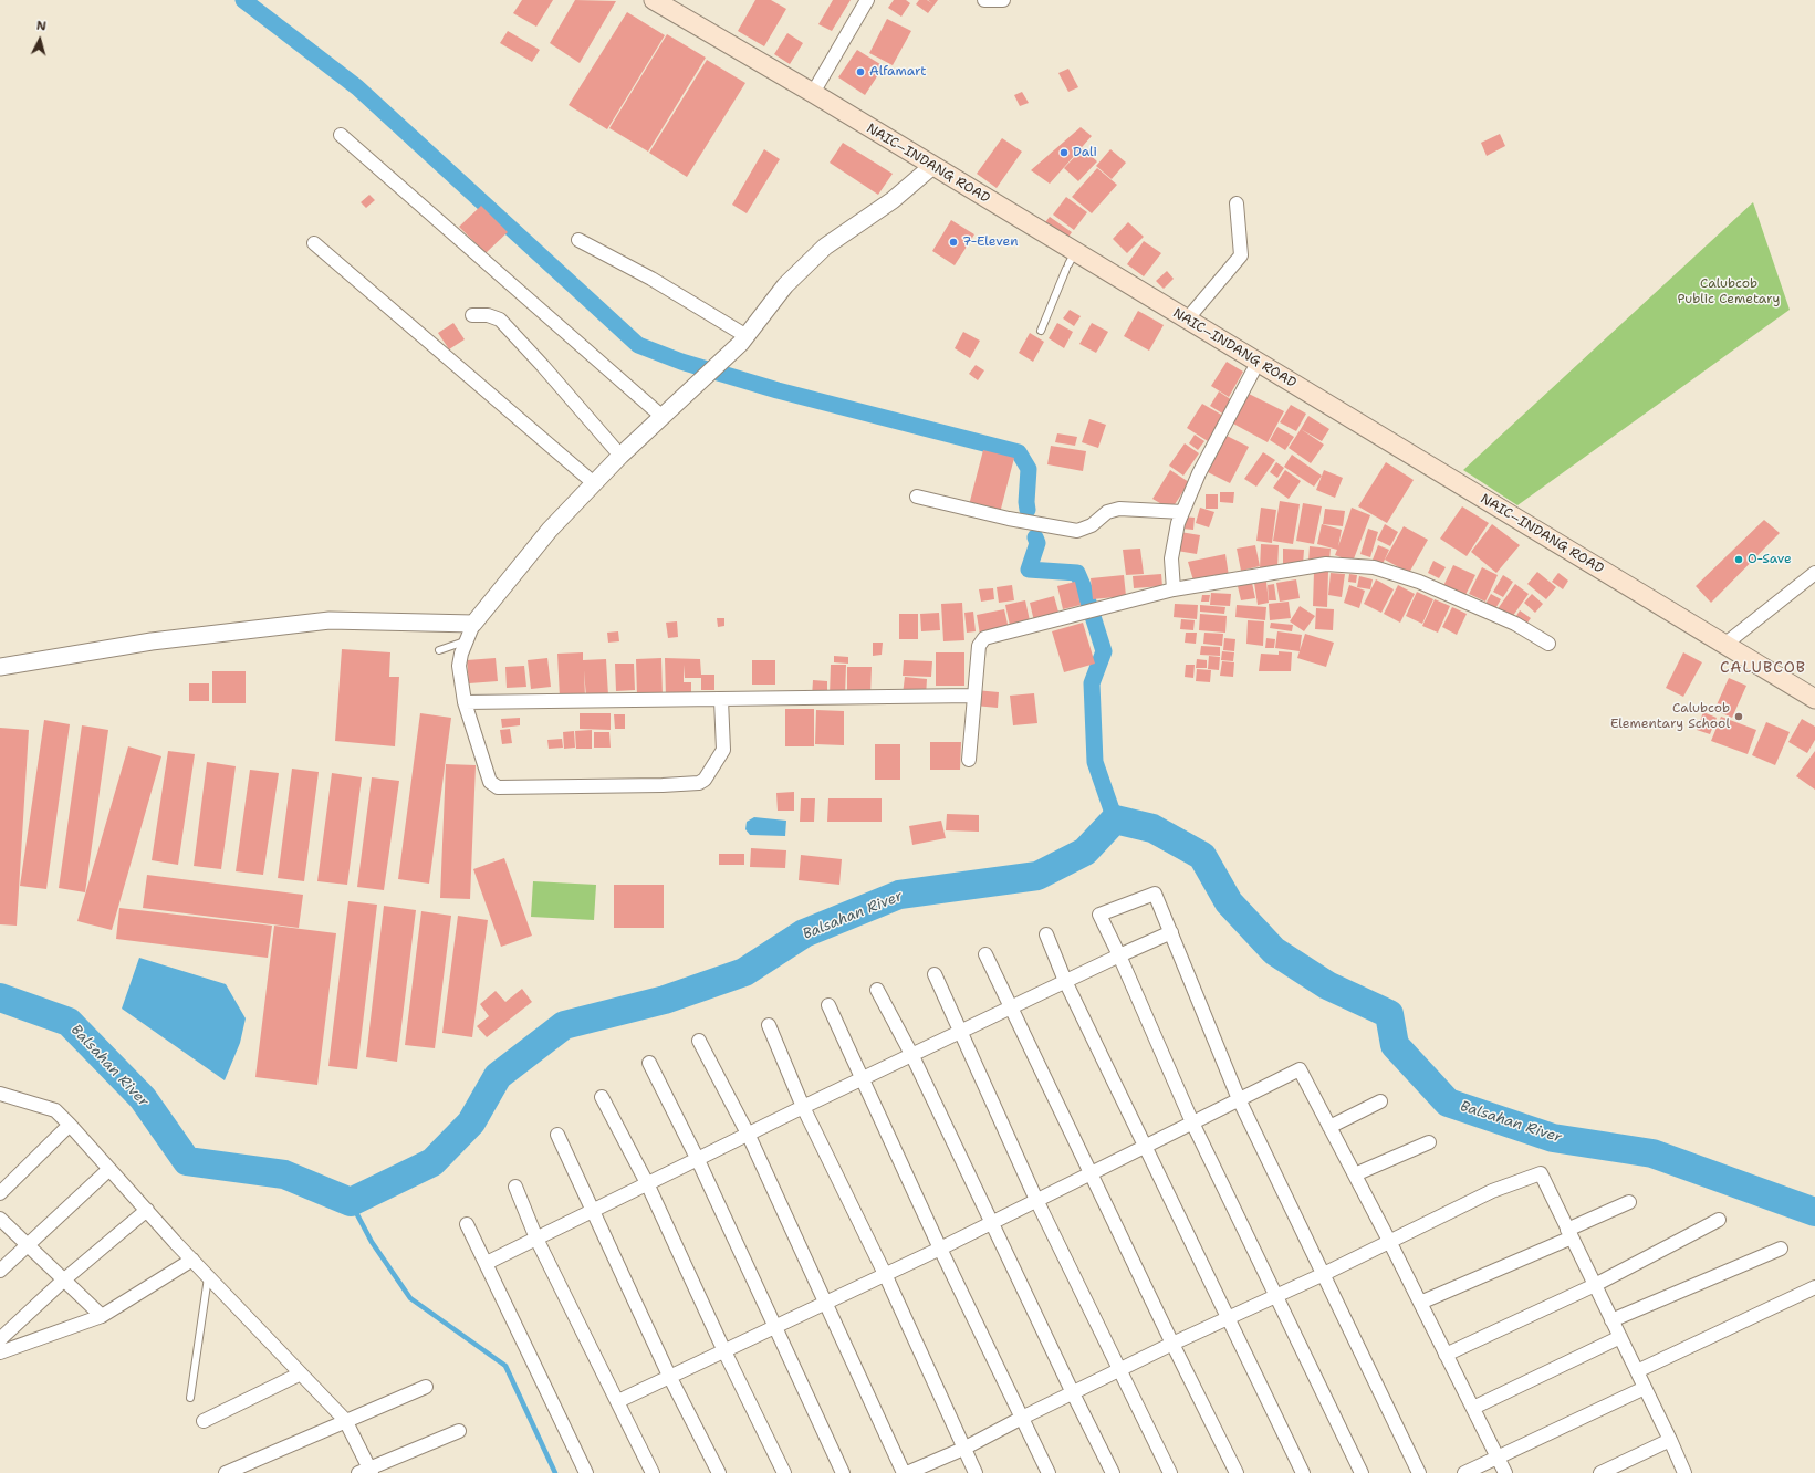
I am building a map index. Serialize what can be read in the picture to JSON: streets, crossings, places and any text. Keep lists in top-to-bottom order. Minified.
{"streets":{"main road":["NAIC–INDANG ROAD"]},"districts":["CALUBCOB"],"water":["Balsahan River"],"parks":["Calubcob Public Cemetary"],"places":["Alfamart","Dali","7-Eleven","O-Save","Calubcob Elementary School"],"north":"top"}
